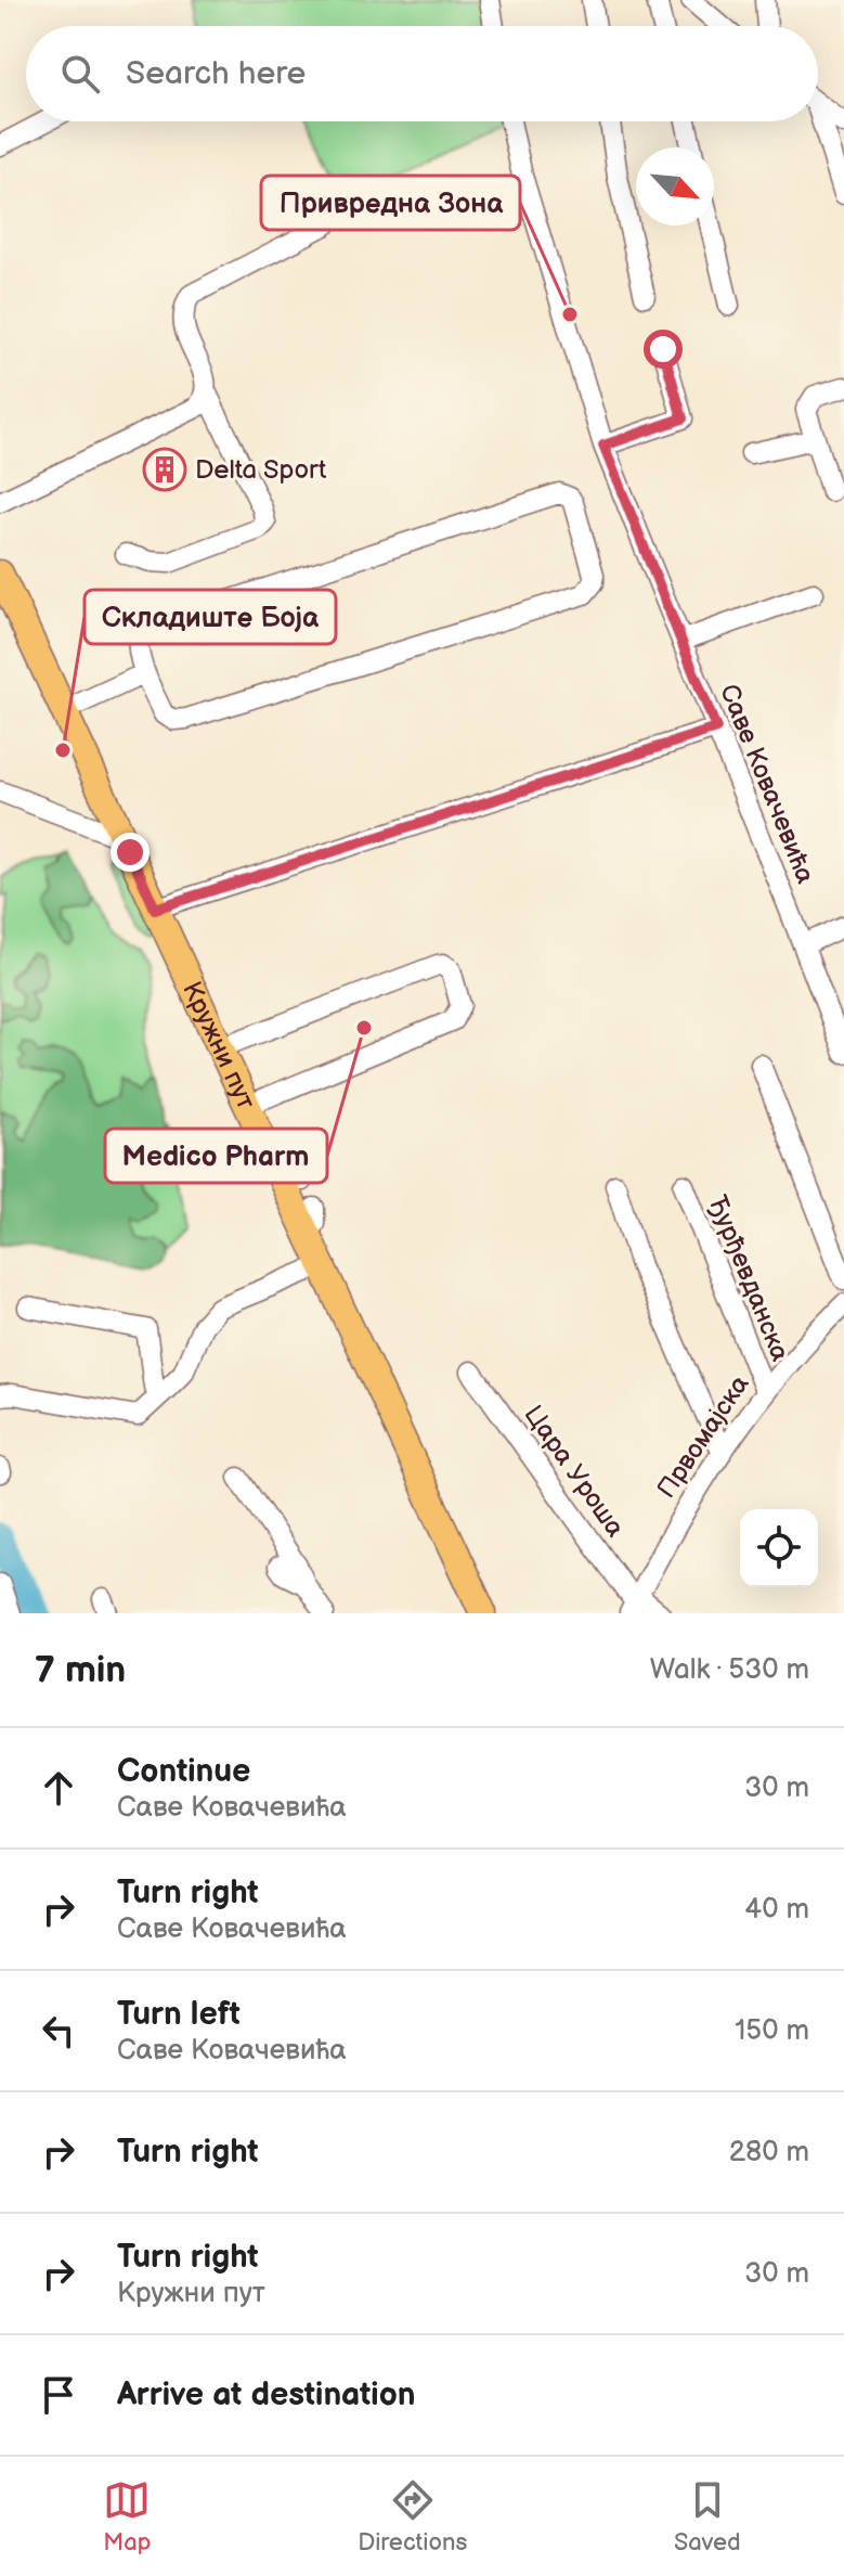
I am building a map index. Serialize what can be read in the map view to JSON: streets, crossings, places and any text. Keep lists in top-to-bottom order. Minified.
{"streets":{"main road":["Кружни пут"],"street":["Саве Ковачевића","Ђурђевданска","Првомајска","Цара Уроша"]},"crossings":[["Ђурђевданска","Првомајска"],["Првомајска","Цара Уроша"]],"places":{"other":["Привредна Зона","Складиште Боја","Medico Pharm"],"building":["Delta Sport"]},"north":"bottom right","page":{"search":"Search here","heading":["7 min","Walk · 530 m"],"list":[["Continue","Саве Ковачевића","30 m"],["Turn right","Саве Ковачевића","40 m"],["Turn left","Саве Ковачевића","150 m"],["Turn right","280 m"],["Turn right","Кружни пут","30 m"],"Arrive at destination"],"nav":["Map","Directions","Saved"]}}
